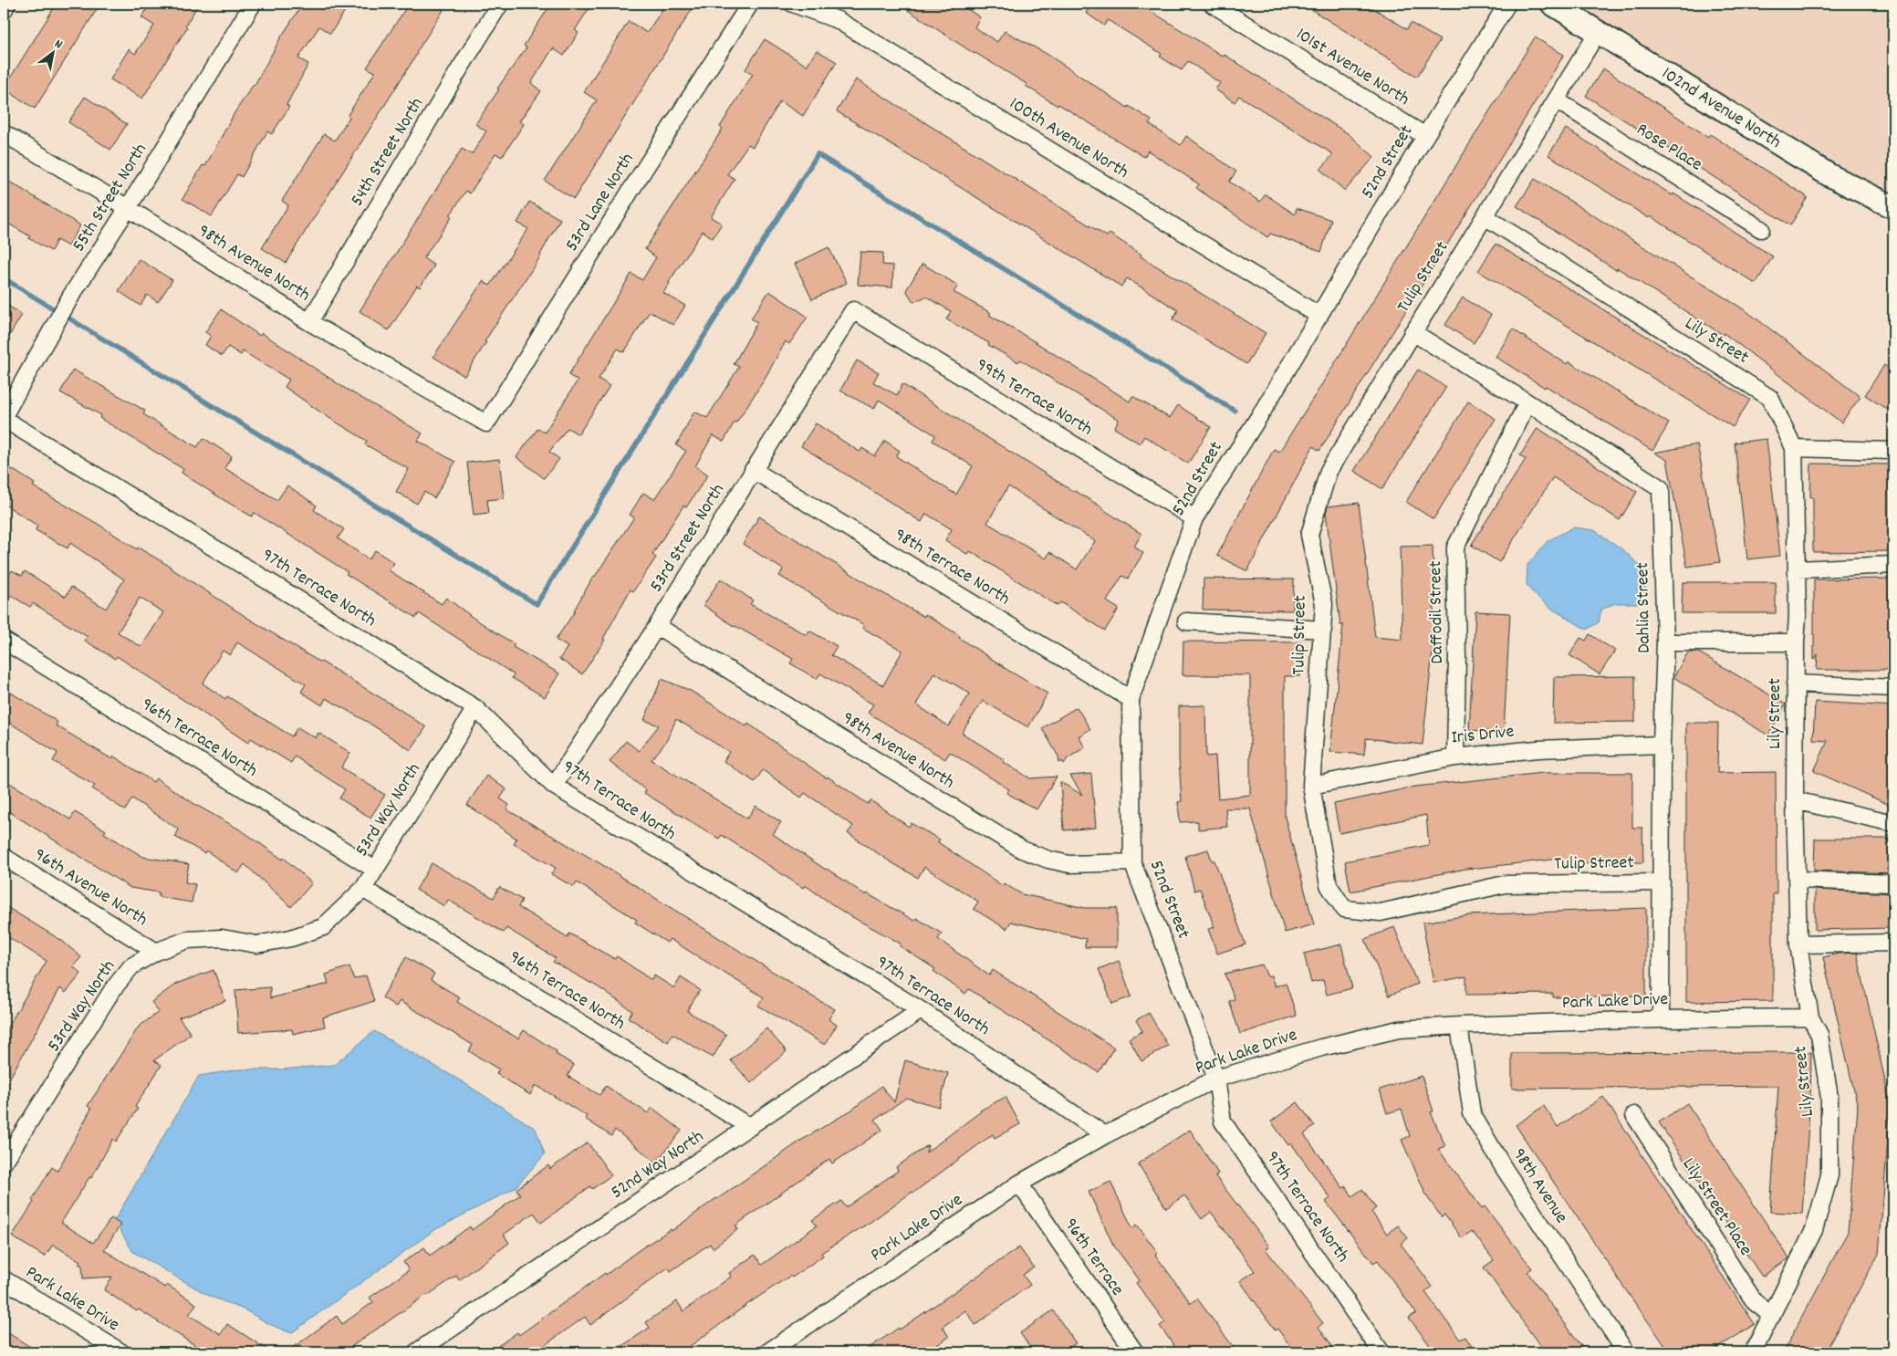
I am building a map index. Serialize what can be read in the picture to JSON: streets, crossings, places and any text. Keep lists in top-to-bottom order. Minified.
{"streets":{"street":["101st Avenue North","102nd Avenue North","100th Avenue North","Rose Place","54th Street North","52nd Street","55th Street North","53rd Lane North","98th Avenue North","Tulip Street","Lily Street","99th Terrace North","53rd Street North","98th Terrace North","97th Terrace North","Dahlia Street","Daffodil Street","Iris Drive","96th Terrace North","53rd Way North","96th Avenue North","Park Lake Drive","52nd Way North","98th Avenue","Lily Street Place","96th Terrace"]},"crossings":[["101st Avenue North","52nd Street"],["102nd Avenue North","Tulip Street"],["100th Avenue North","52nd Street"],["Rose Place","Tulip Street"],["54th Street North","98th Avenue North"],["52nd Street","98th Avenue North"],["52nd Street","99th Terrace North"],["52nd Street","98th Terrace North"],["52nd Street","97th Terrace North"],["52nd Street","Park Lake Drive"],["55th Street North","98th Avenue North"],["55th Street North","97th Terrace North"],["53rd Lane North","98th Avenue North"],["98th Avenue North","53rd Street North"],["Tulip Street","Lily Street"],["Tulip Street","Dahlia Street"],["Tulip Street","Iris Drive"],["Lily Street","Park Lake Drive"],["Lily Street","Lily Street Place"],["99th Terrace North","53rd Street North"],["53rd Street North","98th Terrace North"],["53rd Street North","97th Terrace North"],["97th Terrace North","53rd Way North"],["97th Terrace North","Park Lake Drive"],["97th Terrace North","52nd Way North"],["Dahlia Street","Daffodil Street"],["Dahlia Street","Iris Drive"],["Dahlia Street","Park Lake Drive"],["Daffodil Street","Iris Drive"],["96th Terrace North","53rd Way North"],["96th Terrace North","52nd Way North"],["53rd Way North","96th Avenue North"],["Park Lake Drive","98th Avenue"],["Park Lake Drive","96th Terrace"]],"north":"top right"}
